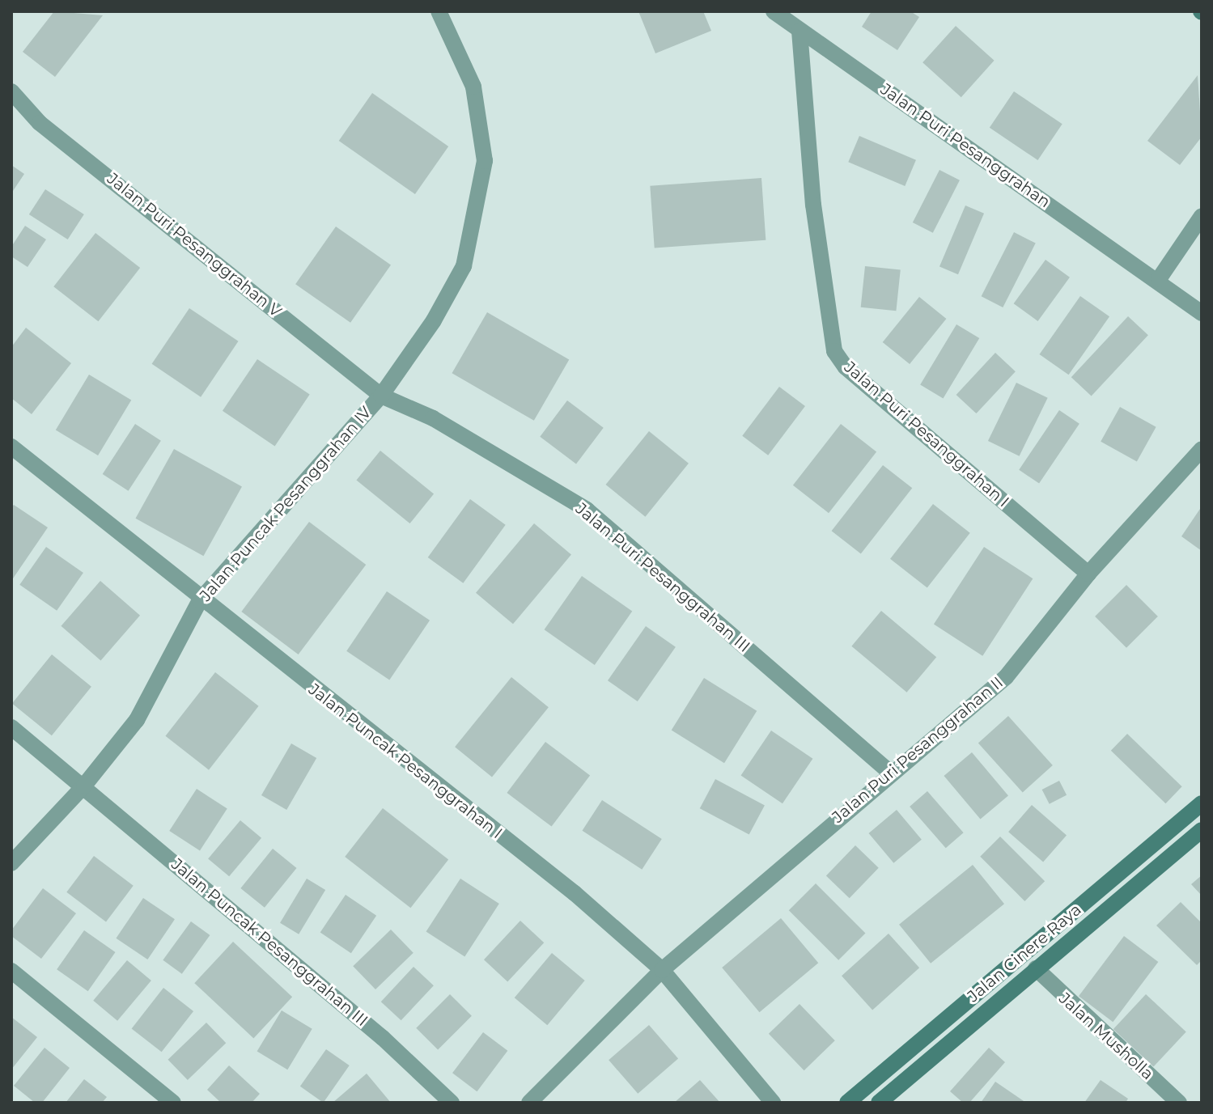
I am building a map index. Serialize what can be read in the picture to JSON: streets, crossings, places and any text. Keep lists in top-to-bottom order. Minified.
{"streets":{"main road":["Jalan Cinere Raya"],"street":["Jalan Puri Pesanggrahan","Jalan Puri Pesanggrahan V","Jalan Puri Pesanggrahan I","Jalan Puncak Pesanggrahan IV","Jalan Puri Pesanggrahan III","Jalan Puri Pesanggrahan II","Jalan Puncak Pesanggrahan I","Jalan Puncak Pesanggrahan III","Jalan Musholla"]},"crossings":[["Jalan Puri Pesanggrahan","Jalan Puri Pesanggrahan I"],["Jalan Puri Pesanggrahan V","Jalan Puncak Pesanggrahan IV"],["Jalan Puri Pesanggrahan V","Jalan Puri Pesanggrahan III"],["Jalan Puri Pesanggrahan I","Jalan Puri Pesanggrahan II"],["Jalan Puncak Pesanggrahan IV","Jalan Puri Pesanggrahan III"],["Jalan Puncak Pesanggrahan IV","Jalan Puncak Pesanggrahan I"],["Jalan Puncak Pesanggrahan IV","Jalan Puncak Pesanggrahan III"],["Jalan Puri Pesanggrahan III","Jalan Puri Pesanggrahan II"],["Jalan Puri Pesanggrahan II","Jalan Puncak Pesanggrahan I"],["Jalan Cinere Raya","Jalan Musholla"]]}
